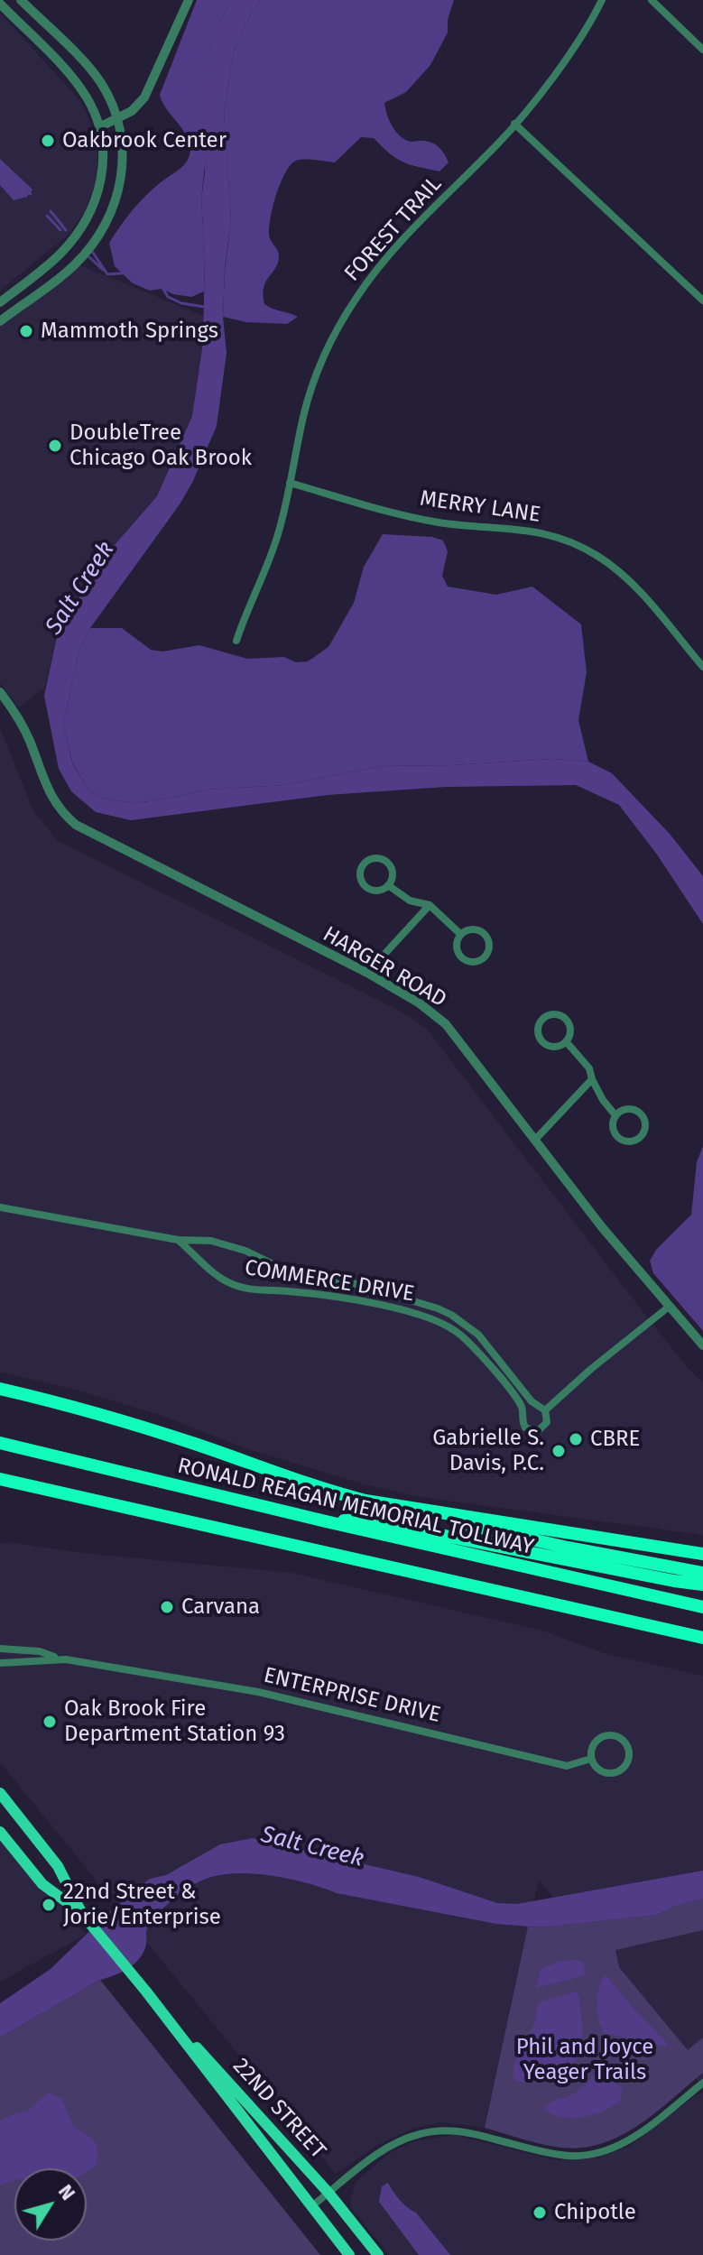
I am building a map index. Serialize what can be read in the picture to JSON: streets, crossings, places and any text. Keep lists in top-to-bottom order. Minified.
{"streets":{"highway":["RONALD REAGAN MEMORIAL TOLLWAY"],"main road":["22ND STREET"],"street":["FOREST TRAIL","MERRY LANE","HARGER ROAD","COMMERCE DRIVE","ENTERPRISE DRIVE"]},"crossings":[["FOREST TRAIL","MERRY LANE"],["HARGER ROAD","COMMERCE DRIVE"]],"water":["Salt Creek"],"parks":["Phil and Joyce Yeager Trails"],"places":["Oakbrook Center","Mammoth Springs","DoubleTree Chicago Oak Brook","CBRE","Gabrielle S. Davis, P.C.","Carvana","Oak Brook Fire Department Station 93","22nd Street & Jorie/Enterprise","Chipotle"],"north":"top right"}
